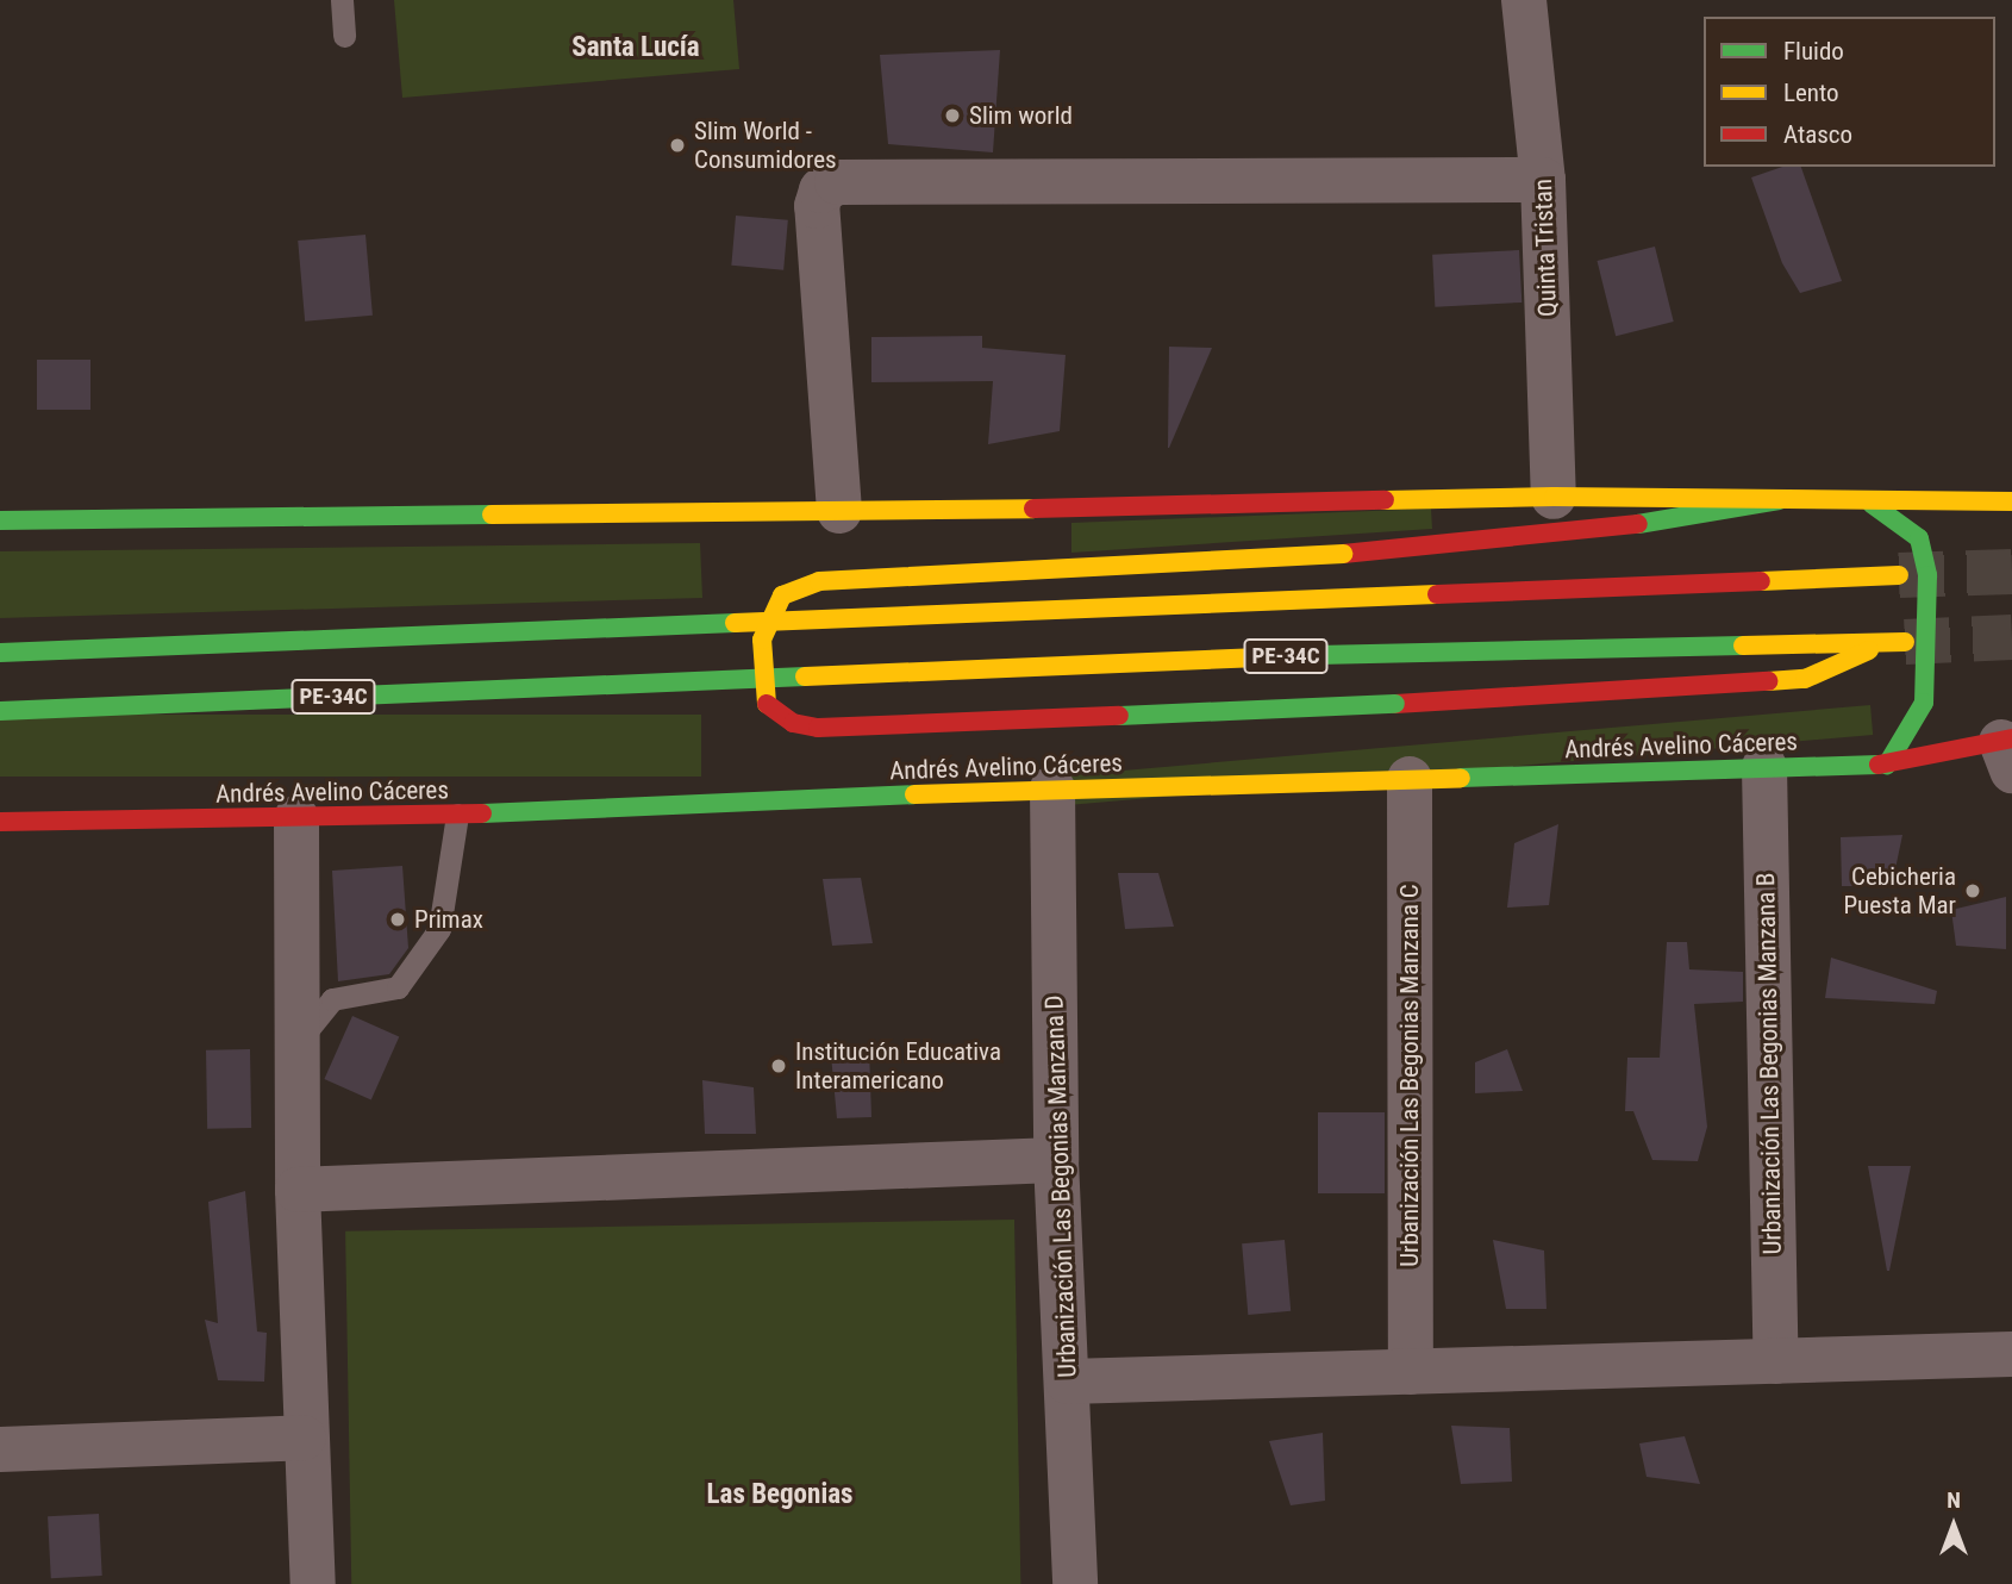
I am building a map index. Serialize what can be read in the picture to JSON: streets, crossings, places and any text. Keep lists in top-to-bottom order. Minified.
{"streets":{"main road":["PE-34C","Andrés Avelino Cáceres"],"street":["Quinta Tristan","Urbanización Las Begonias Manzana B","Urbanización Las Begonias Manzana C","Urbanización Las Begonias Manzana D"]},"crossings":[["Andrés Avelino Cáceres","Urbanización Las Begonias Manzana B"],["Andrés Avelino Cáceres","Urbanización Las Begonias Manzana C"],["Andrés Avelino Cáceres","Urbanización Las Begonias Manzana D"]],"districts":["Santa Lucía","Las Begonias"],"places":["Slim world","Slim World - Consumidores","Cebicheria Puesta Mar","Primax","Institución Educativa Interamericano"],"legend":["Fluido","Lento","Atasco"],"north":"top"}
